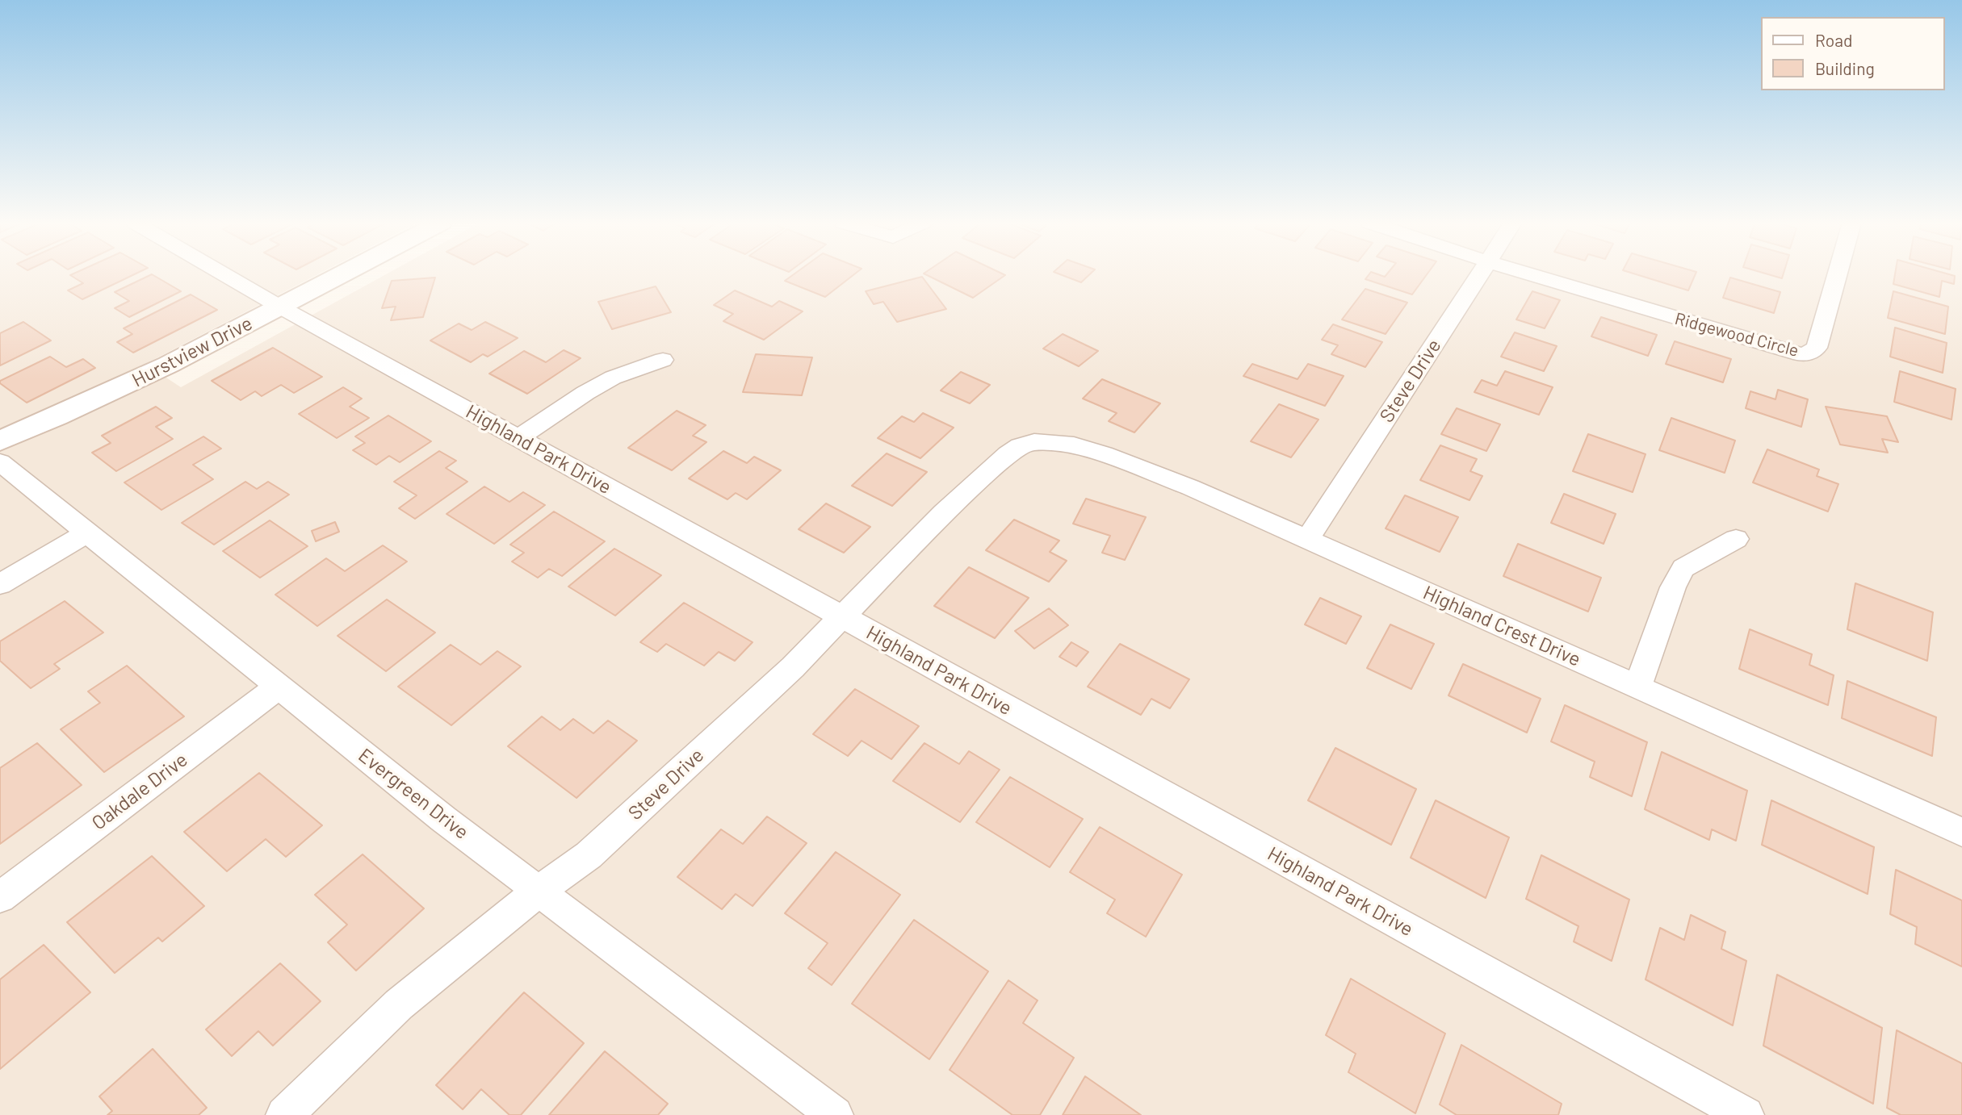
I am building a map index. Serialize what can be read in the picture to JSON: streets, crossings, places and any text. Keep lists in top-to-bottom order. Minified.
{"streets":{"street":["Ridgewood Circle","Hurstview Drive","Steve Drive","Highland Park Drive","Highland Crest Drive","Oakdale Drive","Evergreen Drive"]},"crossings":[["Hurstview Drive","Highland Park Drive"],["Steve Drive","Highland Park Drive"],["Steve Drive","Highland Crest Drive"],["Steve Drive","Evergreen Drive"],["Oakdale Drive","Evergreen Drive"]],"legend":["Road","Building"]}
